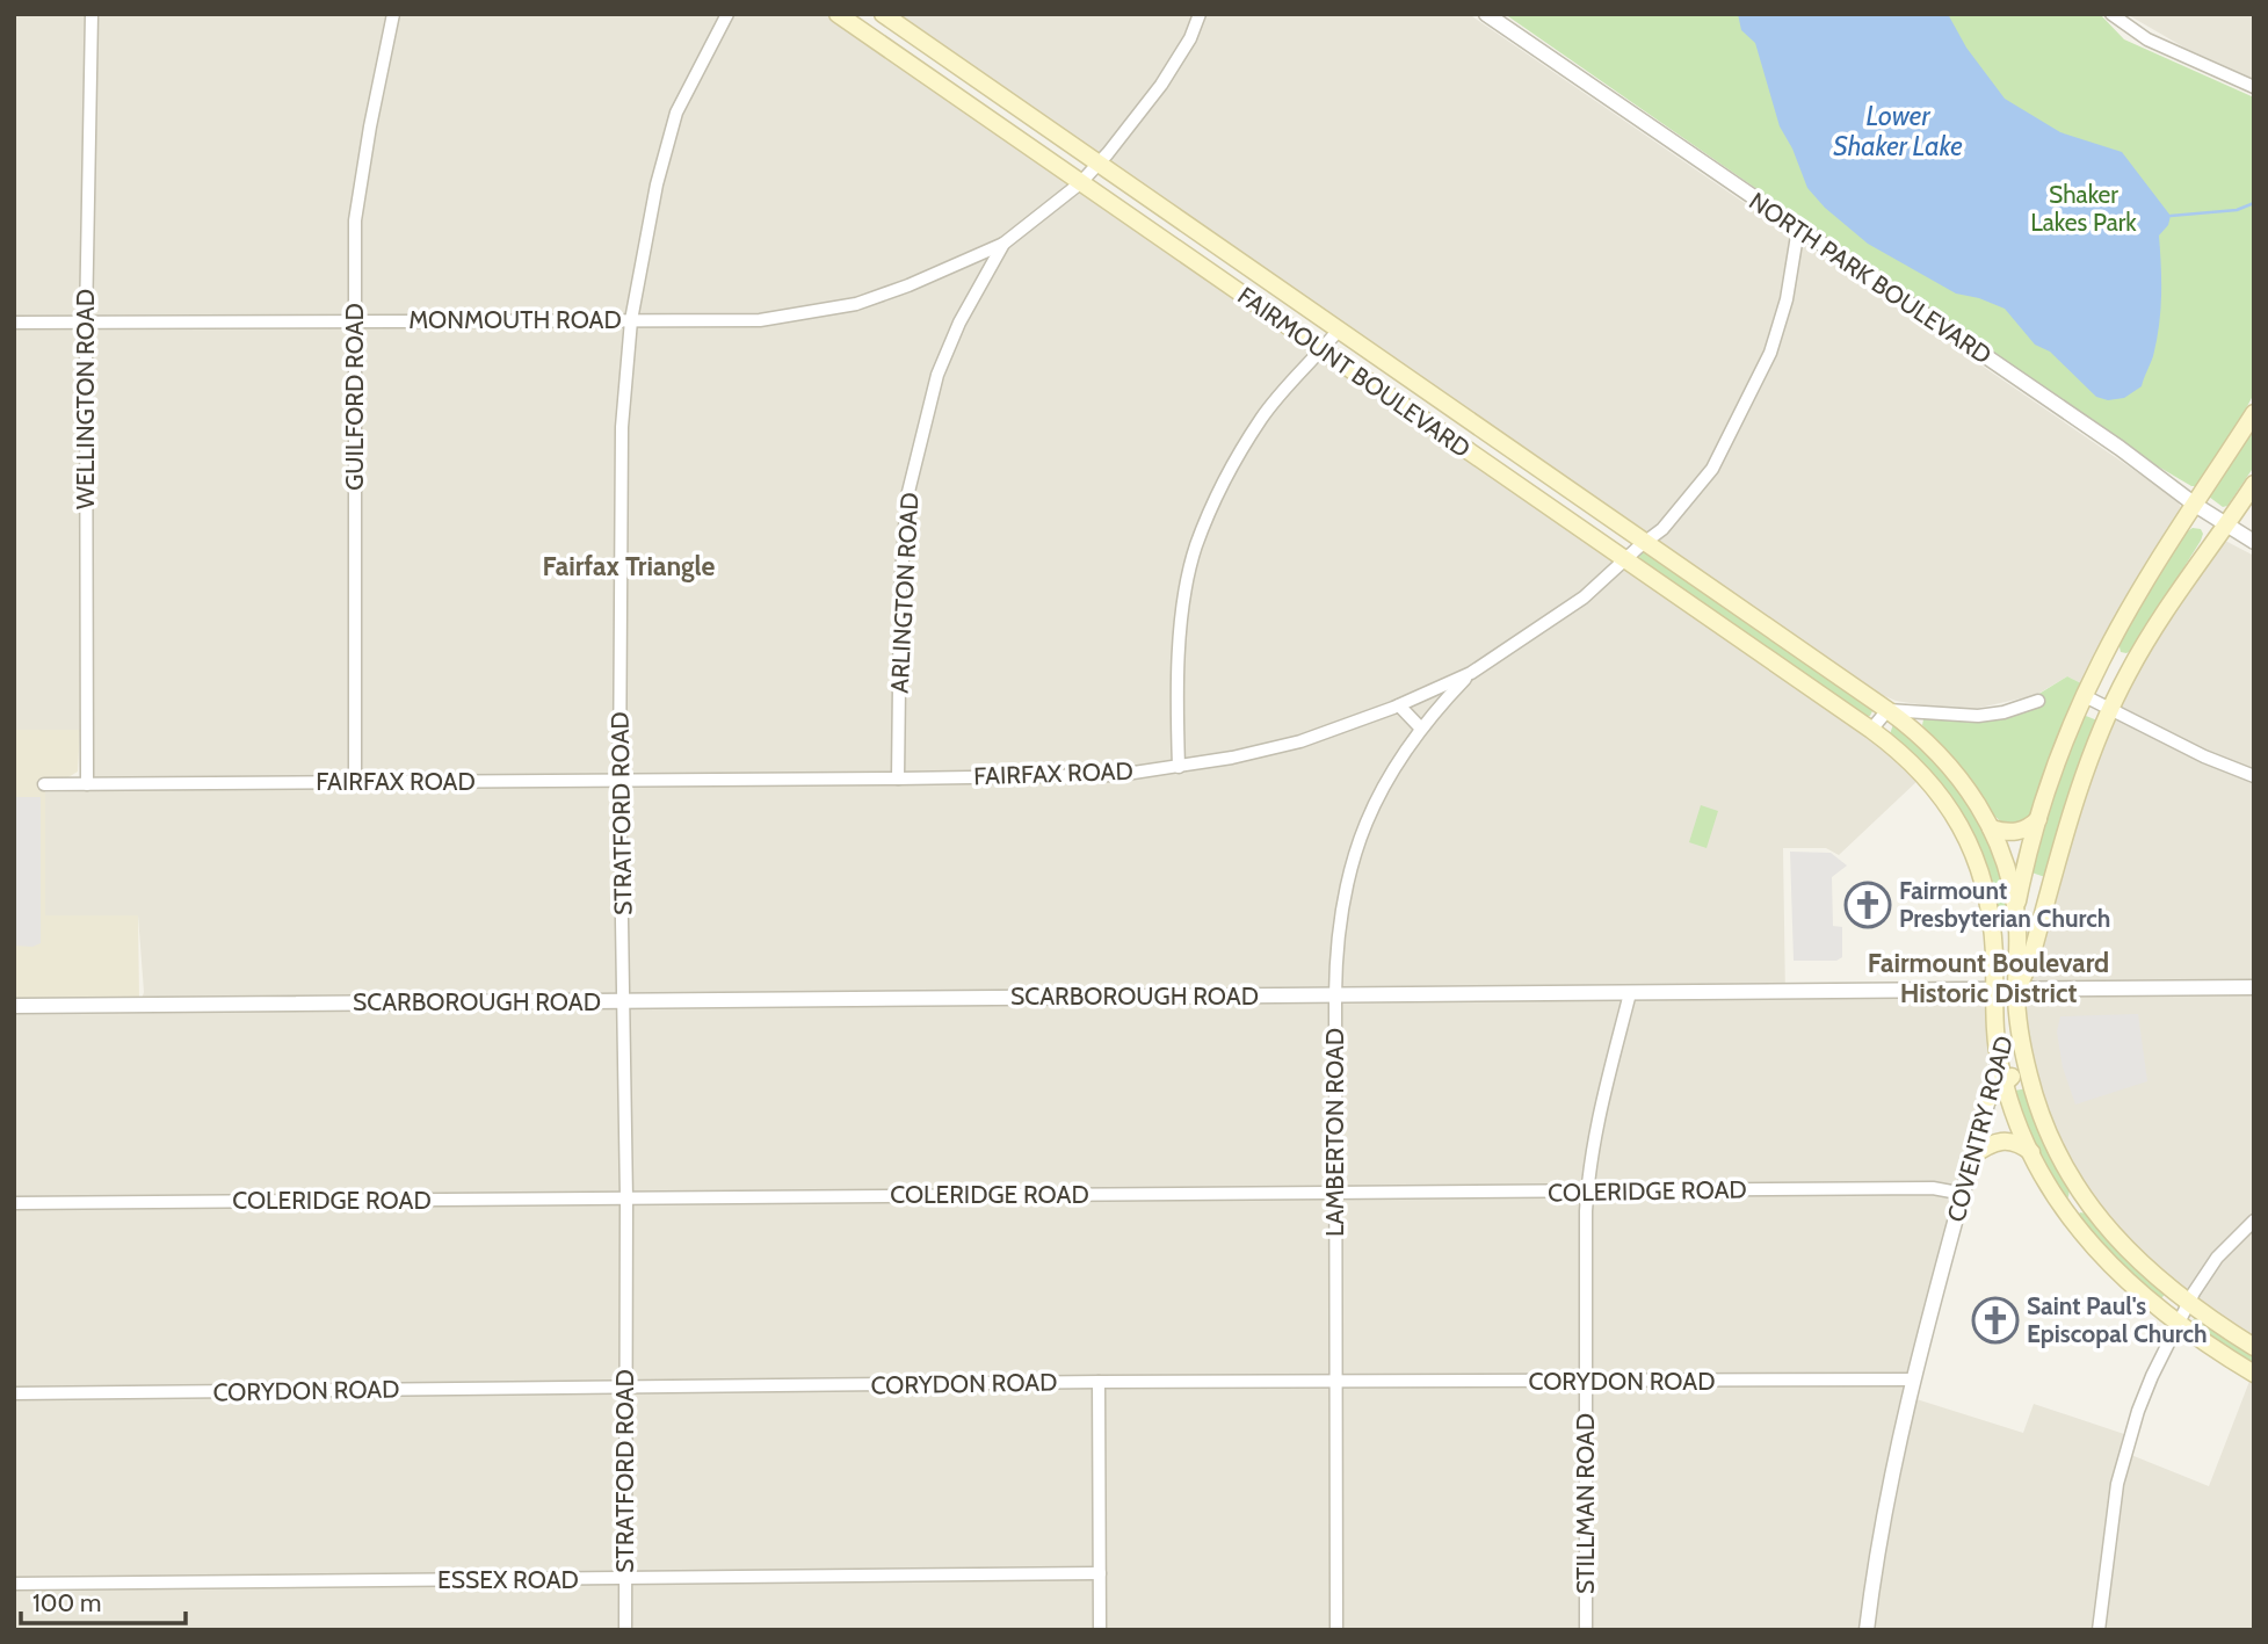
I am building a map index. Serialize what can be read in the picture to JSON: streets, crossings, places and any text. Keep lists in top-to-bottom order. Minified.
{"streets":{"main road":["FAIRMOUNT BOULEVARD","COVENTRY ROAD"],"street":["NORTH PARK BOULEVARD","MONMOUTH ROAD","GUILFORD ROAD","WELLINGTON ROAD","ARLINGTON ROAD","FAIRFAX ROAD","STRATFORD ROAD","SCARBOROUGH ROAD","LAMBERTON ROAD","COLERIDGE ROAD","CORYDON ROAD","STILLMAN ROAD","ESSEX ROAD"]},"crossings":[["NORTH PARK BOULEVARD","FAIRFAX ROAD"],["NORTH PARK BOULEVARD","COVENTRY ROAD"],["MONMOUTH ROAD","GUILFORD ROAD"],["MONMOUTH ROAD","WELLINGTON ROAD"],["MONMOUTH ROAD","ARLINGTON ROAD"],["MONMOUTH ROAD","STRATFORD ROAD"],["FAIRMOUNT BOULEVARD","ARLINGTON ROAD"],["FAIRMOUNT BOULEVARD","FAIRFAX ROAD"],["FAIRMOUNT BOULEVARD","SCARBOROUGH ROAD"],["FAIRMOUNT BOULEVARD","COVENTRY ROAD"],["GUILFORD ROAD","FAIRFAX ROAD"],["WELLINGTON ROAD","FAIRFAX ROAD"],["ARLINGTON ROAD","FAIRFAX ROAD"],["FAIRFAX ROAD","STRATFORD ROAD"],["FAIRFAX ROAD","LAMBERTON ROAD"],["STRATFORD ROAD","SCARBOROUGH ROAD"],["STRATFORD ROAD","COLERIDGE ROAD"],["STRATFORD ROAD","CORYDON ROAD"],["STRATFORD ROAD","ESSEX ROAD"],["SCARBOROUGH ROAD","COVENTRY ROAD"],["SCARBOROUGH ROAD","LAMBERTON ROAD"],["SCARBOROUGH ROAD","STILLMAN ROAD"],["COVENTRY ROAD","COLERIDGE ROAD"],["COVENTRY ROAD","CORYDON ROAD"],["LAMBERTON ROAD","COLERIDGE ROAD"],["LAMBERTON ROAD","CORYDON ROAD"],["COLERIDGE ROAD","STILLMAN ROAD"],["CORYDON ROAD","STILLMAN ROAD"]],"districts":["Fairfax Triangle","Fairmount Boulevard Historic District"],"water":["Lower Shaker Lake"],"parks":["Shaker Lakes Park"],"places":{"church":["Fairmount Presbyterian Church","Saint Paul's Episcopal Church"]},"scale_bar":"100 m"}
